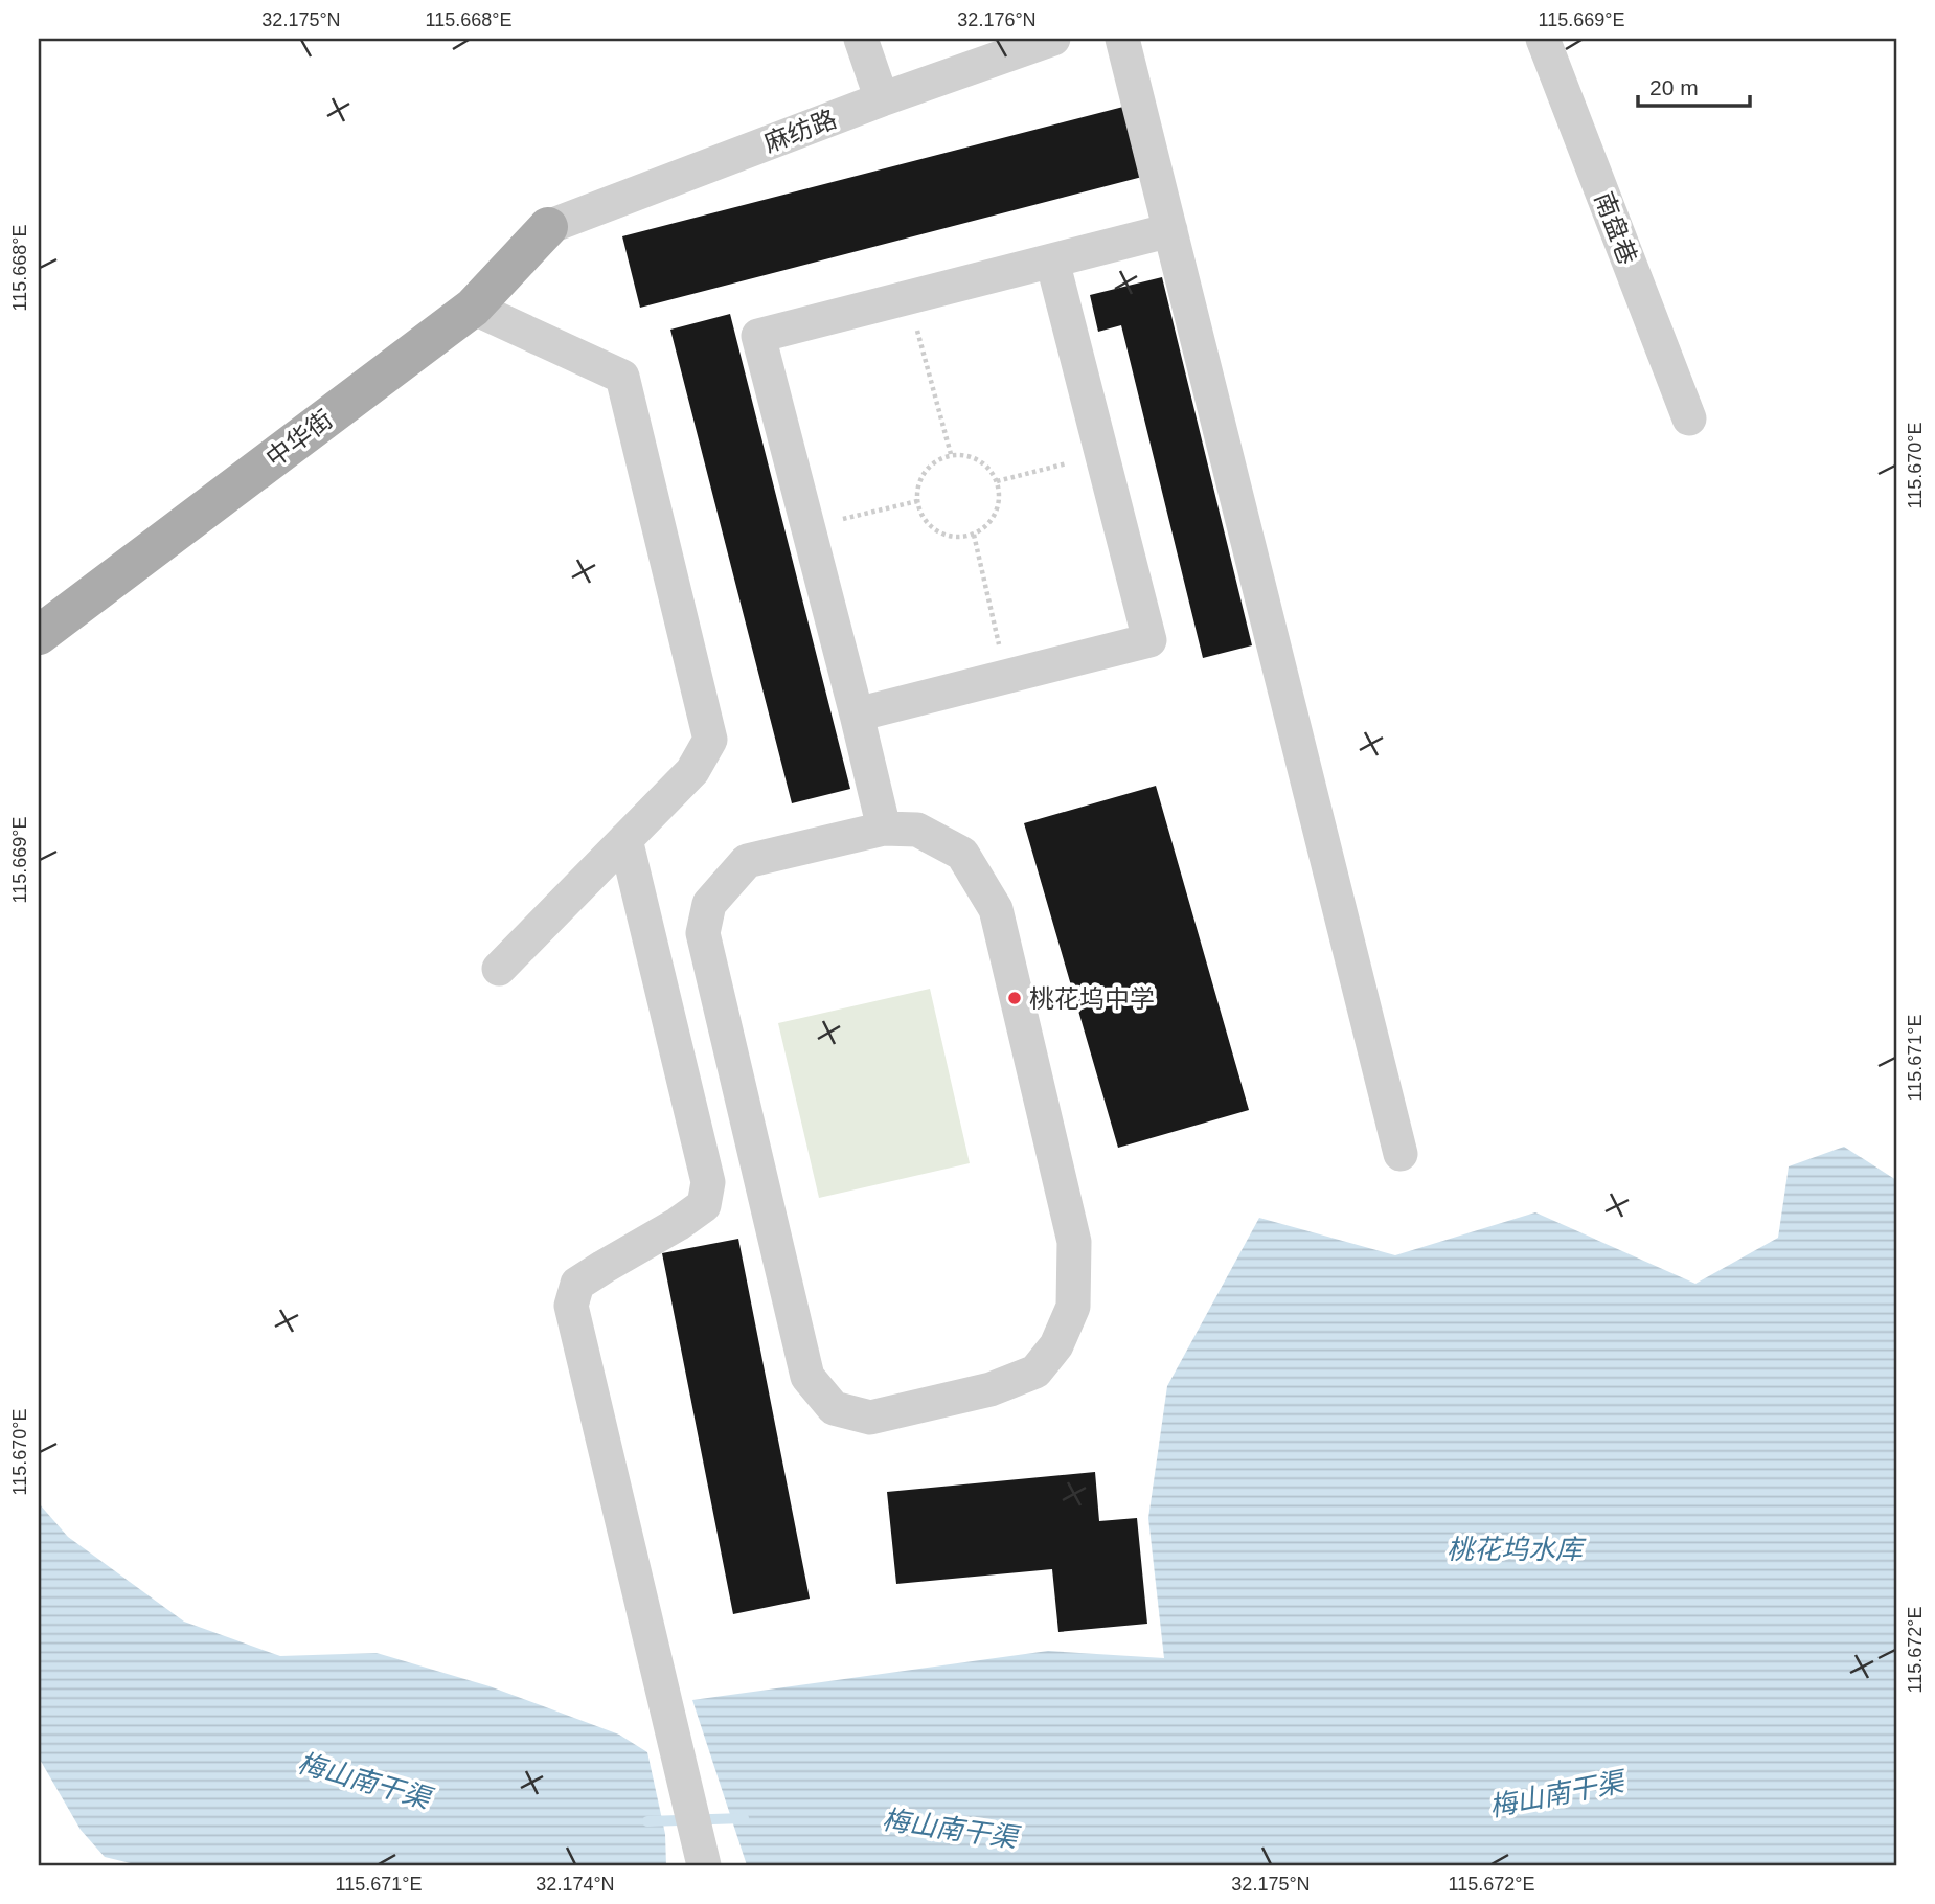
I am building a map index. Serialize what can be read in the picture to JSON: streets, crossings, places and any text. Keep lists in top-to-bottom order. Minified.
{"streets":{"main road":["中华街"],"street":["麻纺路","南盘巷"]},"crossings":[["麻纺路","中华街"]],"water":["桃花坞水库","梅山南干渠"],"places":["桃花坞中学"],"scale_bar":"20 m","coordinates":["32.175°N","115.668°E","32.176°N","115.669°E","115.670°E","115.671°E","115.672°E","32.174°N"]}
